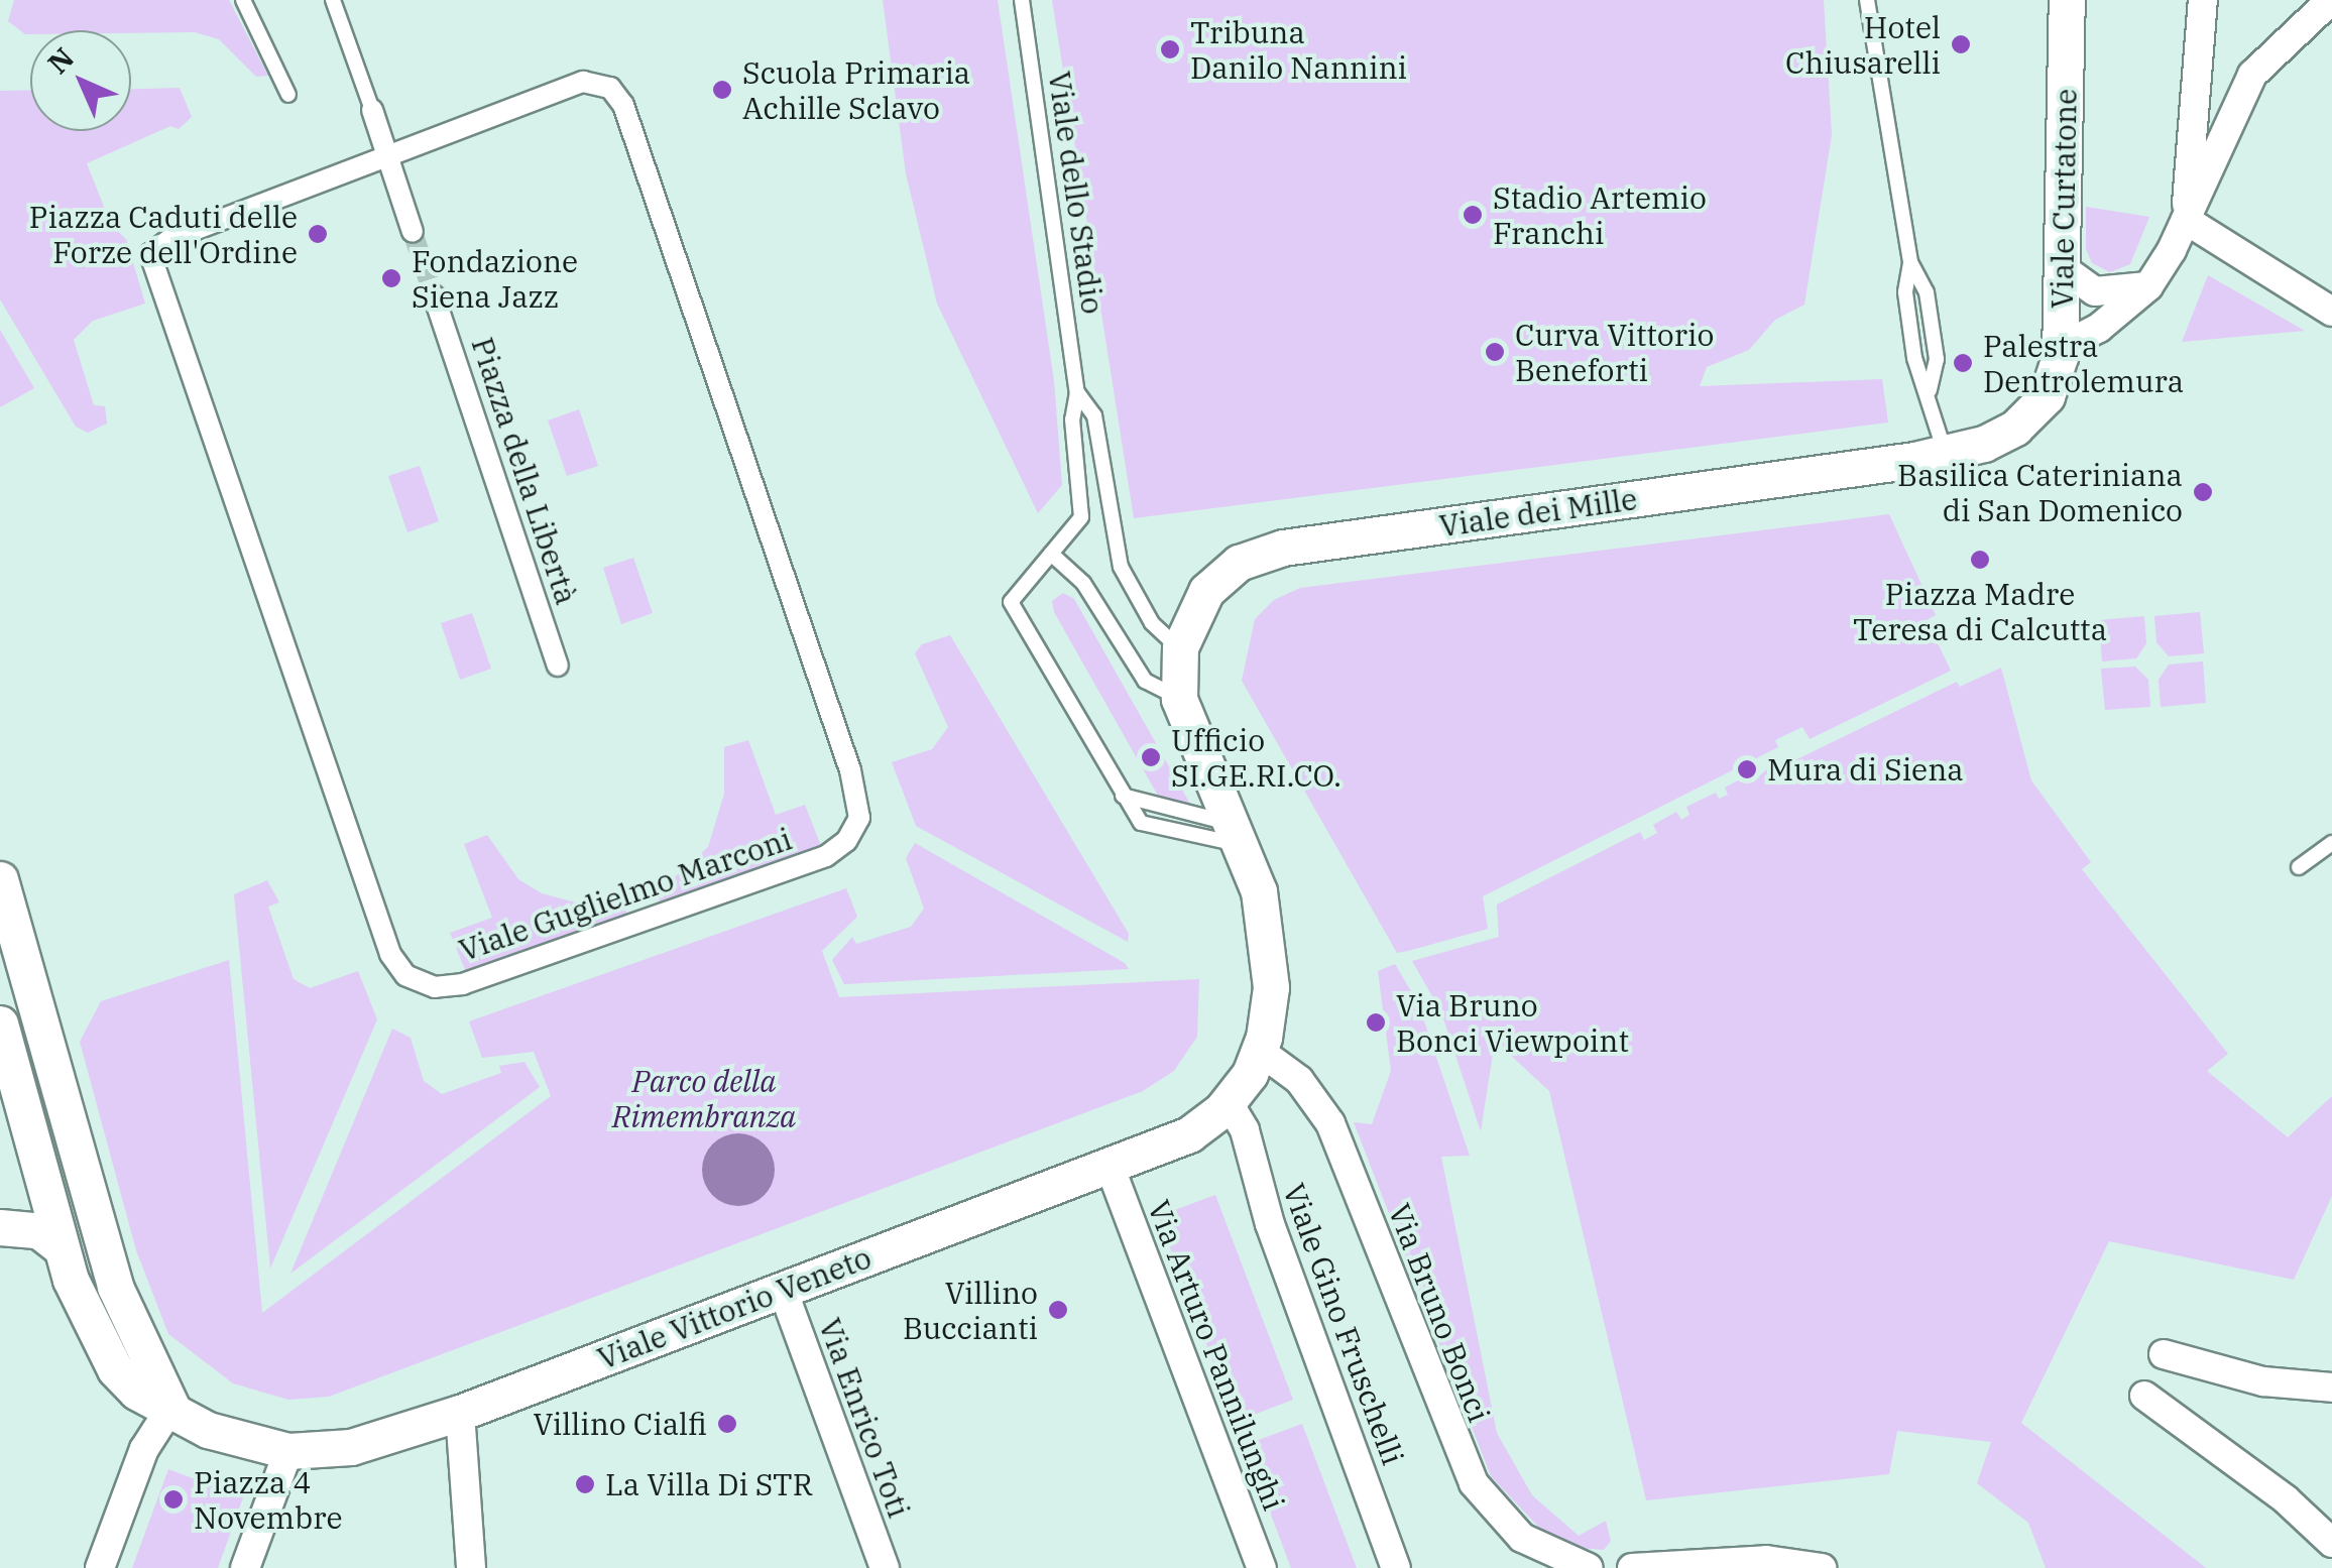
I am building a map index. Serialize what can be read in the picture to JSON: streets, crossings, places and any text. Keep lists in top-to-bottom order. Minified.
{"streets":{"street":["Viale Curtatone","Piazza della Libertà","Viale dei Mille","Viale Guglielmo Marconi","Viale Vittorio Veneto","Via Bruno Bonci","Viale Gino Fruschelli","Via Arturo Pannilunghi","Via Enrico Toti"],"lane":["Viale dello Stadio"]},"crossings":[["Viale dello Stadio","Viale dei Mille"],["Viale Curtatone","Viale dei Mille"],["Viale Vittorio Veneto","Via Bruno Bonci"],["Viale Vittorio Veneto","Viale Gino Fruschelli"],["Viale Vittorio Veneto","Via Arturo Pannilunghi"],["Viale Vittorio Veneto","Via Enrico Toti"]],"parks":["Parco della Rimembranza"],"places":["Hotel Chiusarelli","Tribuna Danilo Nannini","Scuola Primaria Achille Sclavo","Stadio Artemio Franchi","Piazza Caduti delle Forze dell'Ordine","Fondazione Siena Jazz","Curva Vittorio Beneforti","Palestra Dentrolemura","Basilica Cateriniana di San Domenico","Piazza Madre Teresa di Calcutta","Ufficio SI.GE.RI.CO.","Mura di Siena","Via Bruno Bonci Viewpoint","Villino Buccianti","Villino Cialfi","La Villa Di STR","Piazza 4 Novembre"],"north":"top left"}
